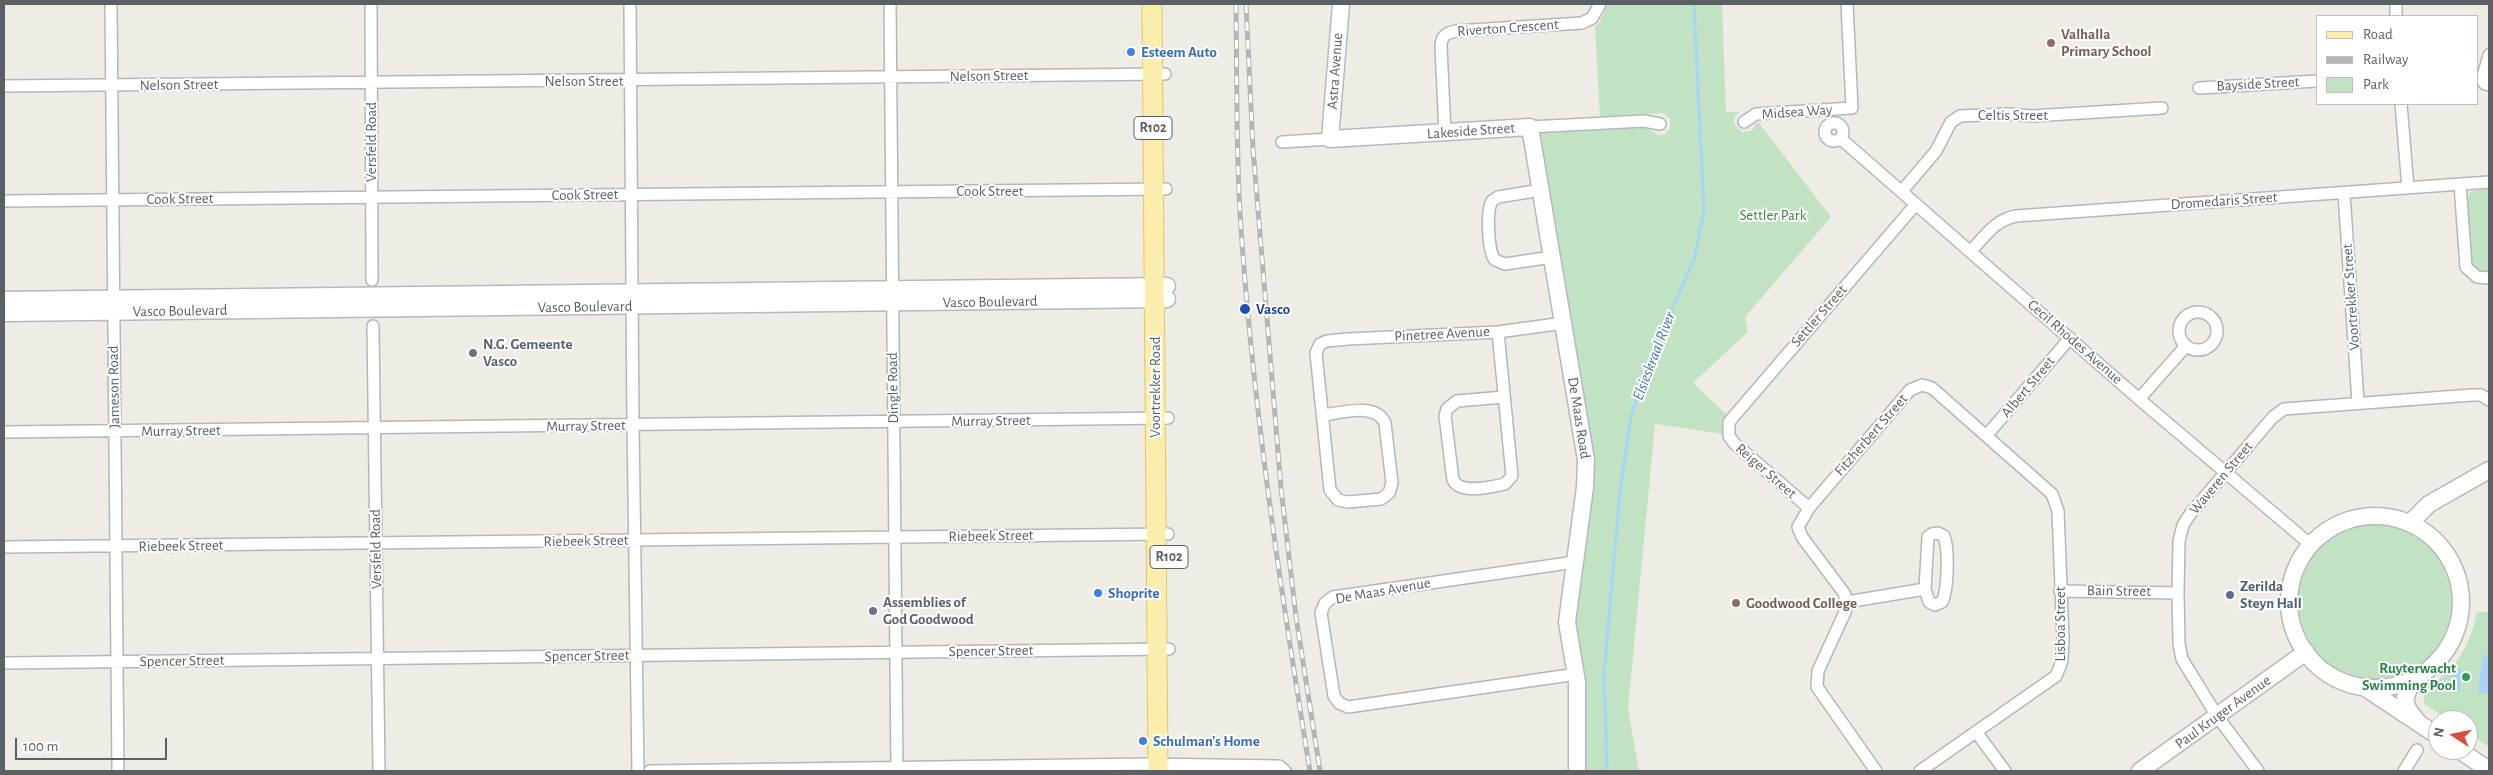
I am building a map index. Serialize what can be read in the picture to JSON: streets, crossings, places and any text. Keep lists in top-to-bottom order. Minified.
{"streets":{"main road":["R102","Voortrekker Road"],"street":["Riverton Crescent","Astra Avenue","Nelson Street","Bayside Street","Midsea Way","Celtis Street","Lakeside Street","Versfeld Road","Cook Street","Dromedaris Street","Voortrekker Street","Vasco Boulevard","Settler Street","Pinetree Avenue","Cecil Rhodes Avenue","Jameson Road","Albert Street","Dingle Road","De Maas Road","Murray Street","Fitzherbert Street","Reiger Street","Waveren Street","Riebeek Street","De Maas Avenue","Bain Street","Lisboa Street","Spencer Street","Paul Kruger Avenue"]},"crossings":[["Riverton Crescent","Lakeside Street"],["Astra Avenue","Lakeside Street"],["Nelson Street","Versfeld Road"],["Nelson Street","Jameson Road"],["Nelson Street","Voortrekker Road"],["Nelson Street","Dingle Road"],["Celtis Street","Cecil Rhodes Avenue"],["Lakeside Street","De Maas Road"],["Versfeld Road","Cook Street"],["Versfeld Road","Murray Street"],["Versfeld Road","Riebeek Street"],["Versfeld Road","Spencer Street"],["Cook Street","Jameson Road"],["Cook Street","Voortrekker Road"],["Cook Street","Dingle Road"],["Dromedaris Street","Voortrekker Street"],["Dromedaris Street","Cecil Rhodes Avenue"],["Voortrekker Street","Waveren Street"],["Vasco Boulevard","Jameson Road"],["Vasco Boulevard","Voortrekker Road"],["Vasco Boulevard","Dingle Road"],["Settler Street","Cecil Rhodes Avenue"],["Settler Street","Reiger Street"],["Pinetree Avenue","De Maas Road"],["Cecil Rhodes Avenue","Albert Street"],["Cecil Rhodes Avenue","Waveren Street"],["Cecil Rhodes Avenue","Paul Kruger Avenue"],["Jameson Road","Murray Street"],["Jameson Road","Riebeek Street"],["Jameson Road","Spencer Street"],["Voortrekker Road","Murray Street"],["Voortrekker Road","Riebeek Street"],["Voortrekker Road","Spencer Street"],["Albert Street","Fitzherbert Street"],["Albert Street","Lisboa Street"],["Dingle Road","Murray Street"],["Dingle Road","Riebeek Street"],["Dingle Road","Spencer Street"],["De Maas Road","De Maas Avenue"],["Fitzherbert Street","Reiger Street"],["Fitzherbert Street","Lisboa Street"],["Waveren Street","Bain Street"],["Waveren Street","Paul Kruger Avenue"],["Bain Street","Lisboa Street"]],"water":["Elsieskraal River"],"parks":["Settler Park"],"places":["Valhalla Primary School","Esteem Auto","Vasco","N.G. Gemeente Vasco","Shoprite","Zerilda Steyn Hall","Goodwood College","Assemblies of God Goodwood","Ruyterwacht Swimming Pool","Schulman's Home"],"legend":["Road","Railway","Park"],"scale_bar":"100 m","north":"left"}
